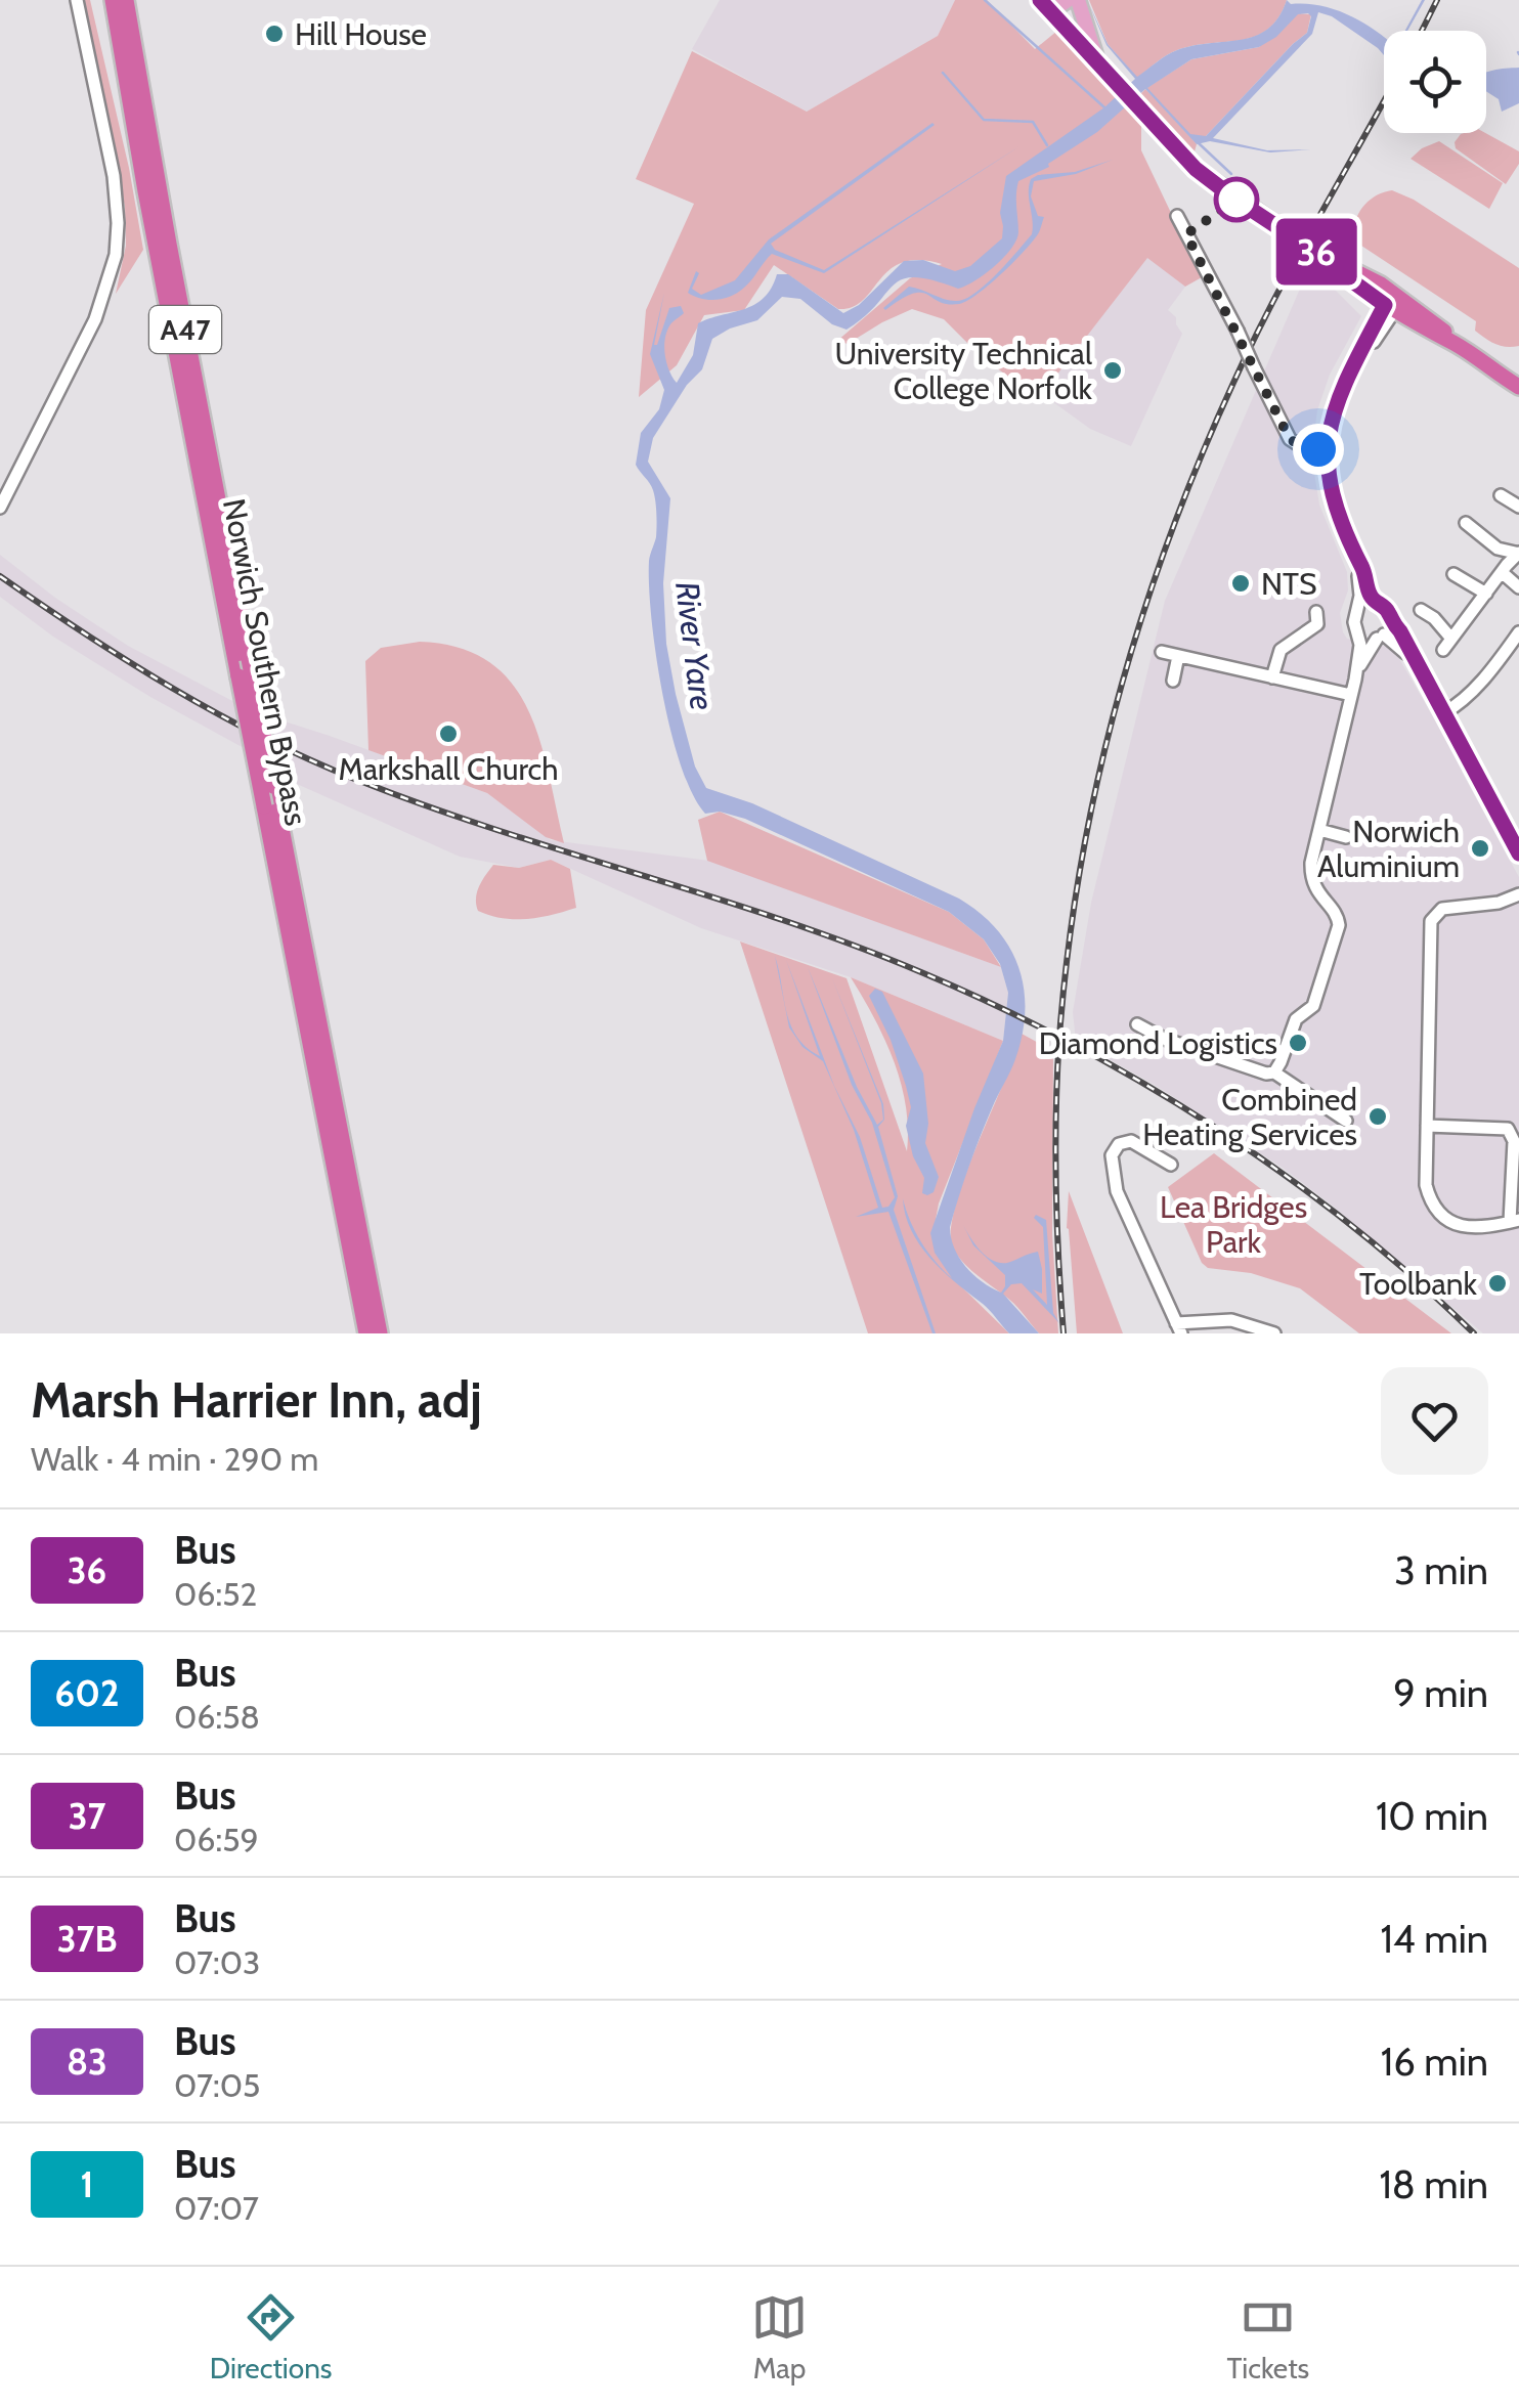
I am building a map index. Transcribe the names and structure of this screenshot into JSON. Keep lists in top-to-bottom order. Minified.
{"streets":{"highway":["A47","Norwich Southern Bypass"]},"crossings":[["A47","Norwich Southern Bypass"]],"water":["River Yare"],"parks":["Lea Bridges Park"],"places":["Hill House","University Technical College Norfolk","NTS","Markshall Church","Norwich Aluminium","Diamond Logistics","Combined Heating Services","Toolbank"],"lines":["bus line 36"],"page":{"on_map":"36","heading":["Marsh Harrier Inn, adj","Walk · 4 min · 290 m"],"list":[{"mark":"36","name":"Bus","note":"06:52","value":"3 min"},{"mark":"602","name":"Bus","note":"06:58","value":"9 min"},{"mark":"37","name":"Bus","note":"06:59","value":"10 min"},{"mark":"37B","name":"Bus","note":"07:03","value":"14 min"},{"mark":"83","name":"Bus","note":"07:05","value":"16 min"},{"mark":"1","name":"Bus","note":"07:07","value":"18 min"}],"tabs":["Directions","Map","Tickets"]}}
